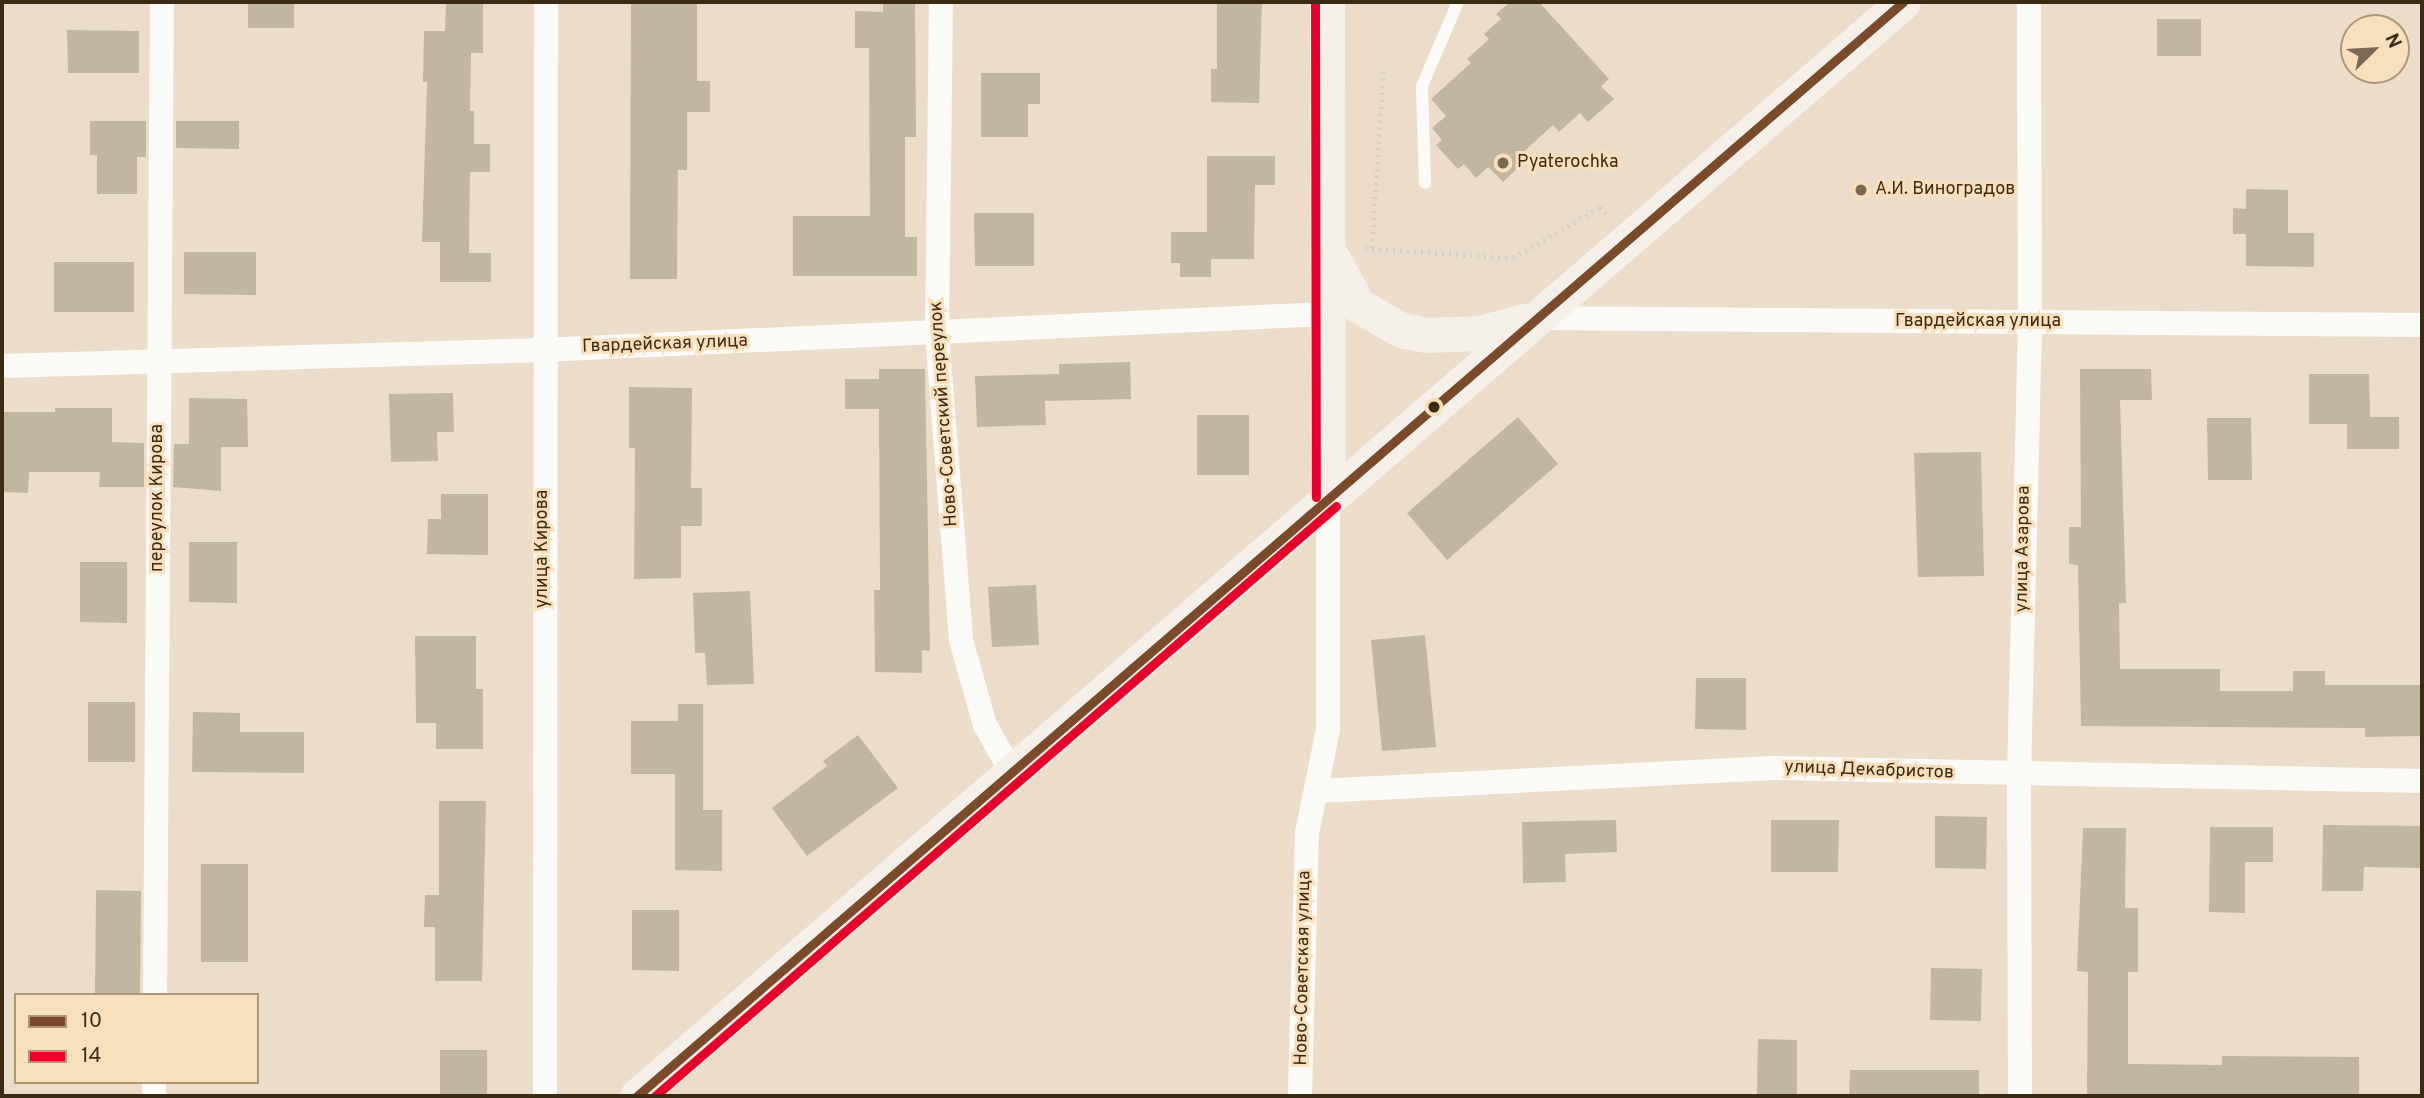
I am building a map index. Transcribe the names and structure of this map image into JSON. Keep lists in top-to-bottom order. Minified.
{"streets":{"main road":["Ново-Советская улица"],"street":["Гвардейская улица","Ново-Советский переулок","переулок Кирова","улица Кирова","улица Азарова","улица Декабристов"]},"crossings":[["Гвардейская улица","Ново-Советский переулок"],["Гвардейская улица","переулок Кирова"],["Гвардейская улица","улица Кирова"],["Гвардейская улица","улица Азарова"],["Гвардейская улица","Ново-Советская улица"],["улица Азарова","улица Декабристов"],["улица Декабристов","Ново-Советская улица"]],"places":["Pyaterochka","А.И. Виноградов"],"lines":["transit line 10","transit line 14"],"legend":["10","14"],"north":"top right"}
